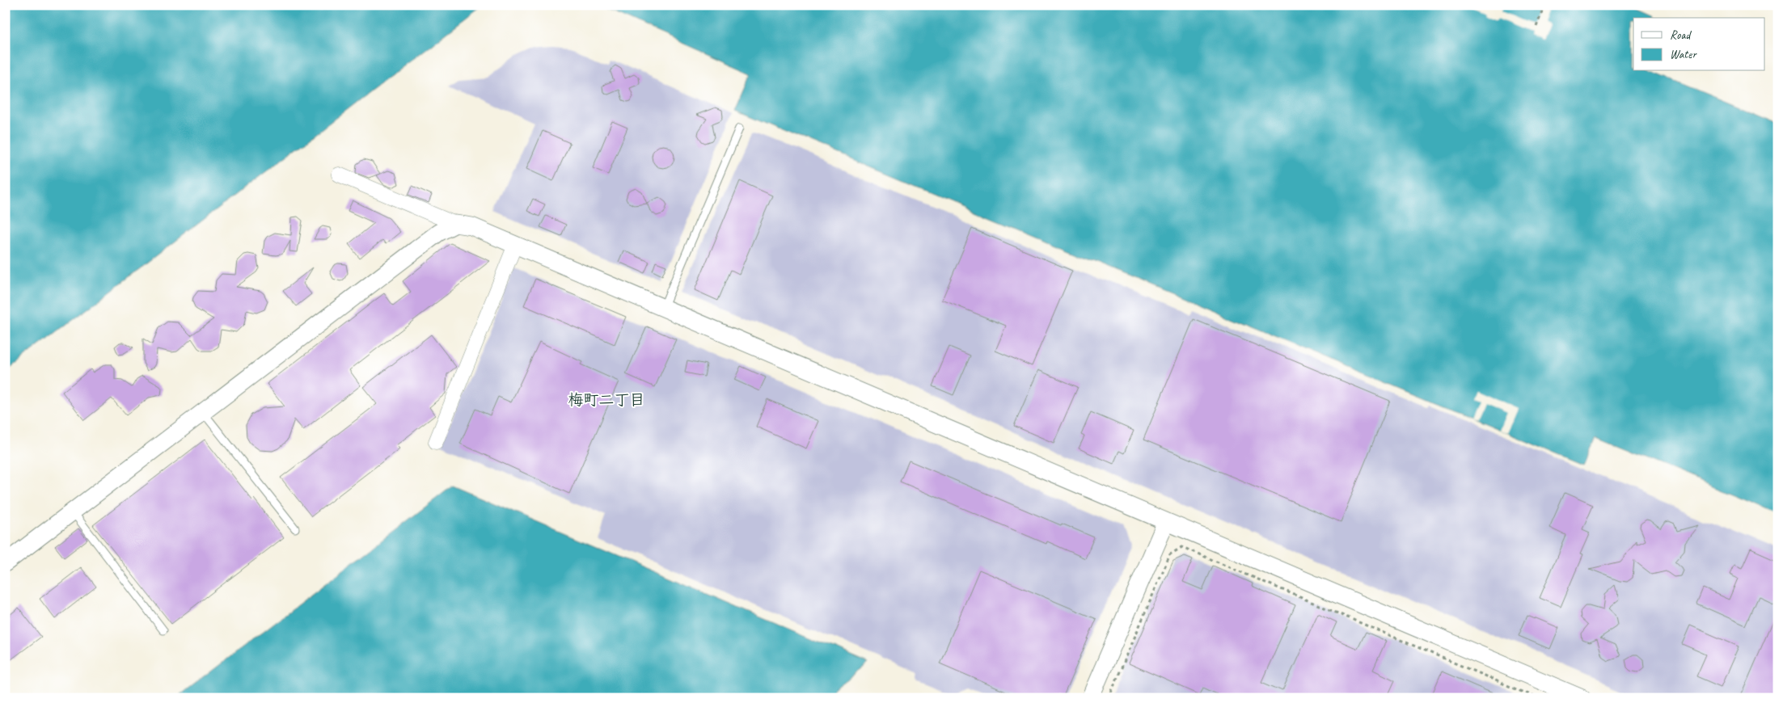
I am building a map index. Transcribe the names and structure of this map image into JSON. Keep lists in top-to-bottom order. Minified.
{"districts":["梅町二丁目"],"legend":["Road","Water"]}
